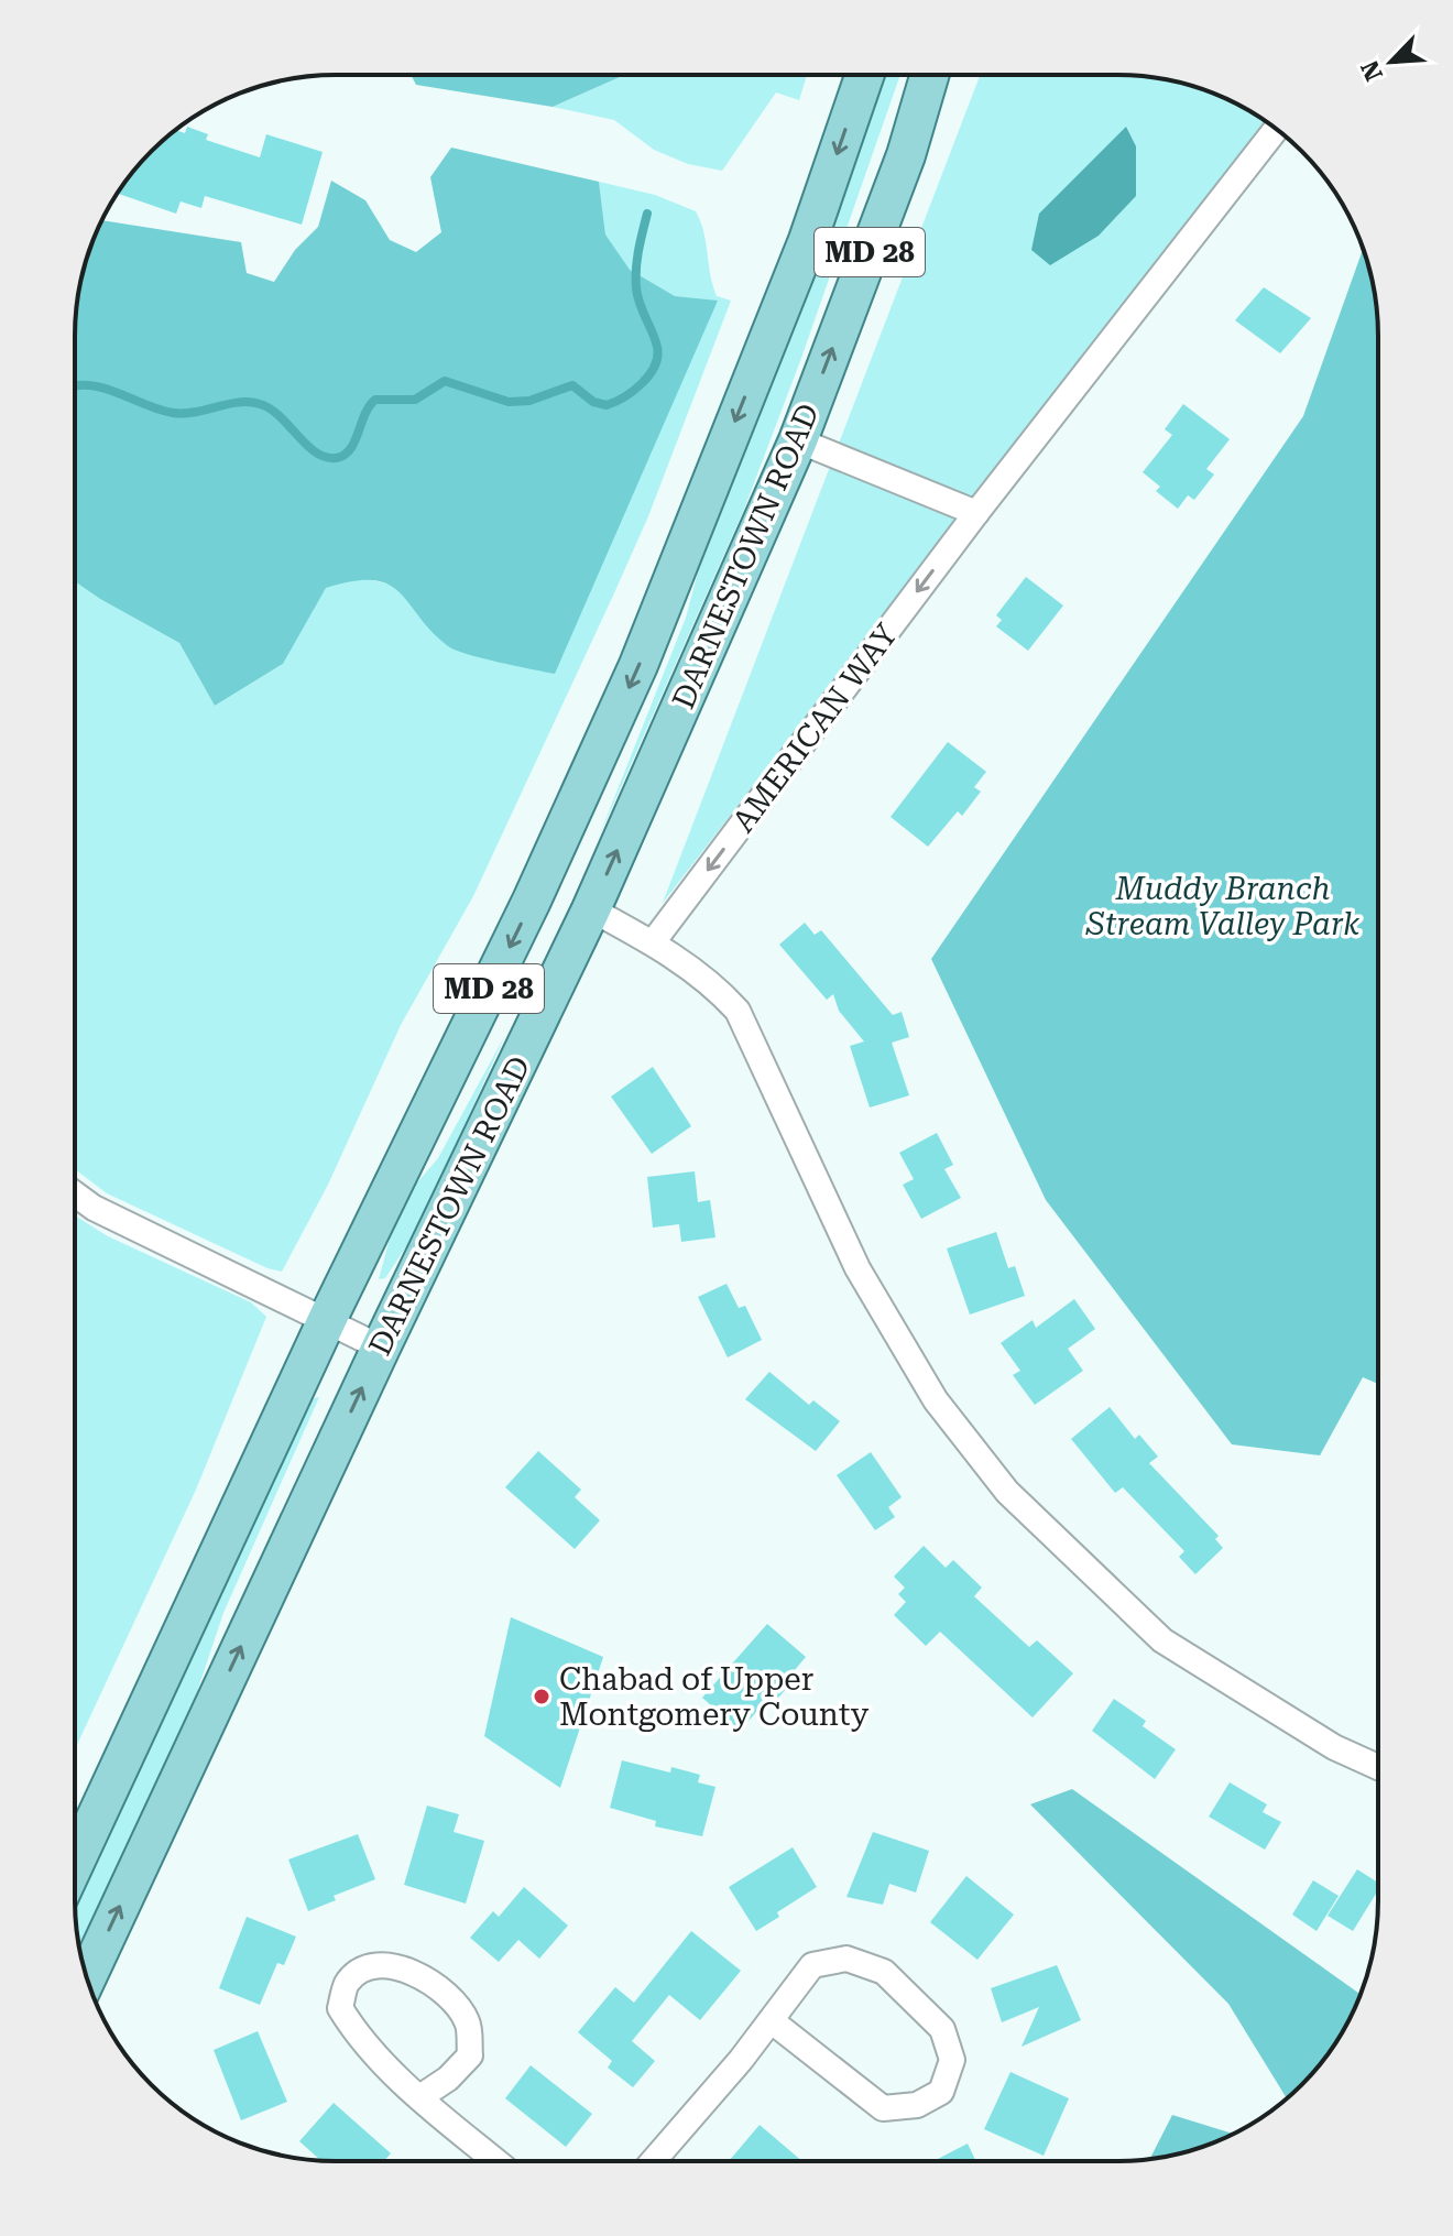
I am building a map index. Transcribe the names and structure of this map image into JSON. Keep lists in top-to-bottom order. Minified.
{"streets":{"main road":["MD 28","DARNESTOWN ROAD"],"street":["AMERICAN WAY"]},"one_way":["AMERICAN WAY"],"parks":["Muddy Branch Stream Valley Park"],"places":["Chabad of Upper Montgomery County"],"north":"bottom left"}
